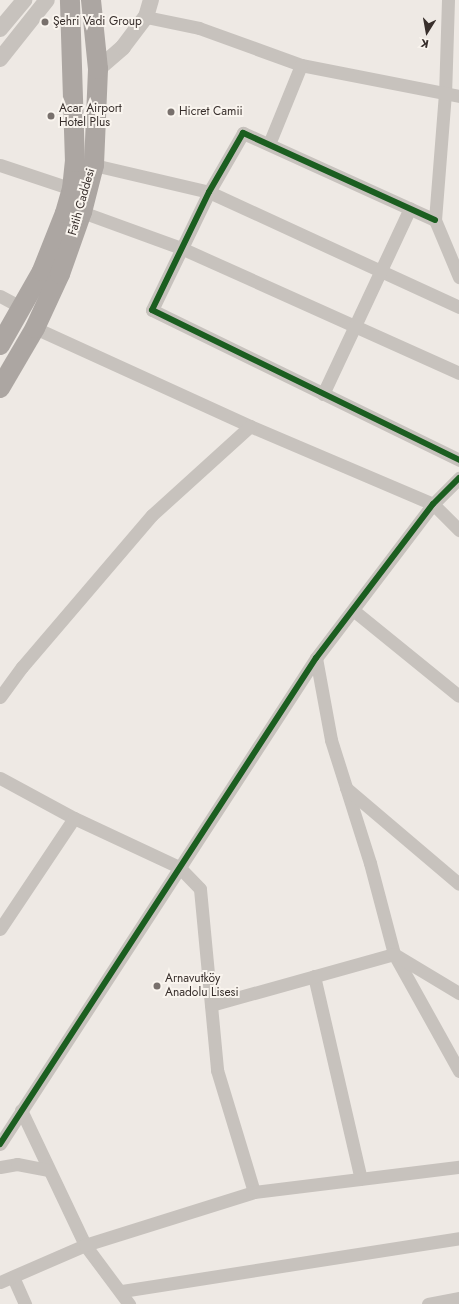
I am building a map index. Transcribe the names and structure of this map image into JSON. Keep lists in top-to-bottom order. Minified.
{"streets":{"main road":["Fatih Caddesi"]},"places":["Şehri Vadi Group","Hicret Camii","Acar Airport Hotel Plus","Arnavutköy Anadolu Lisesi"],"north":"bottom"}
